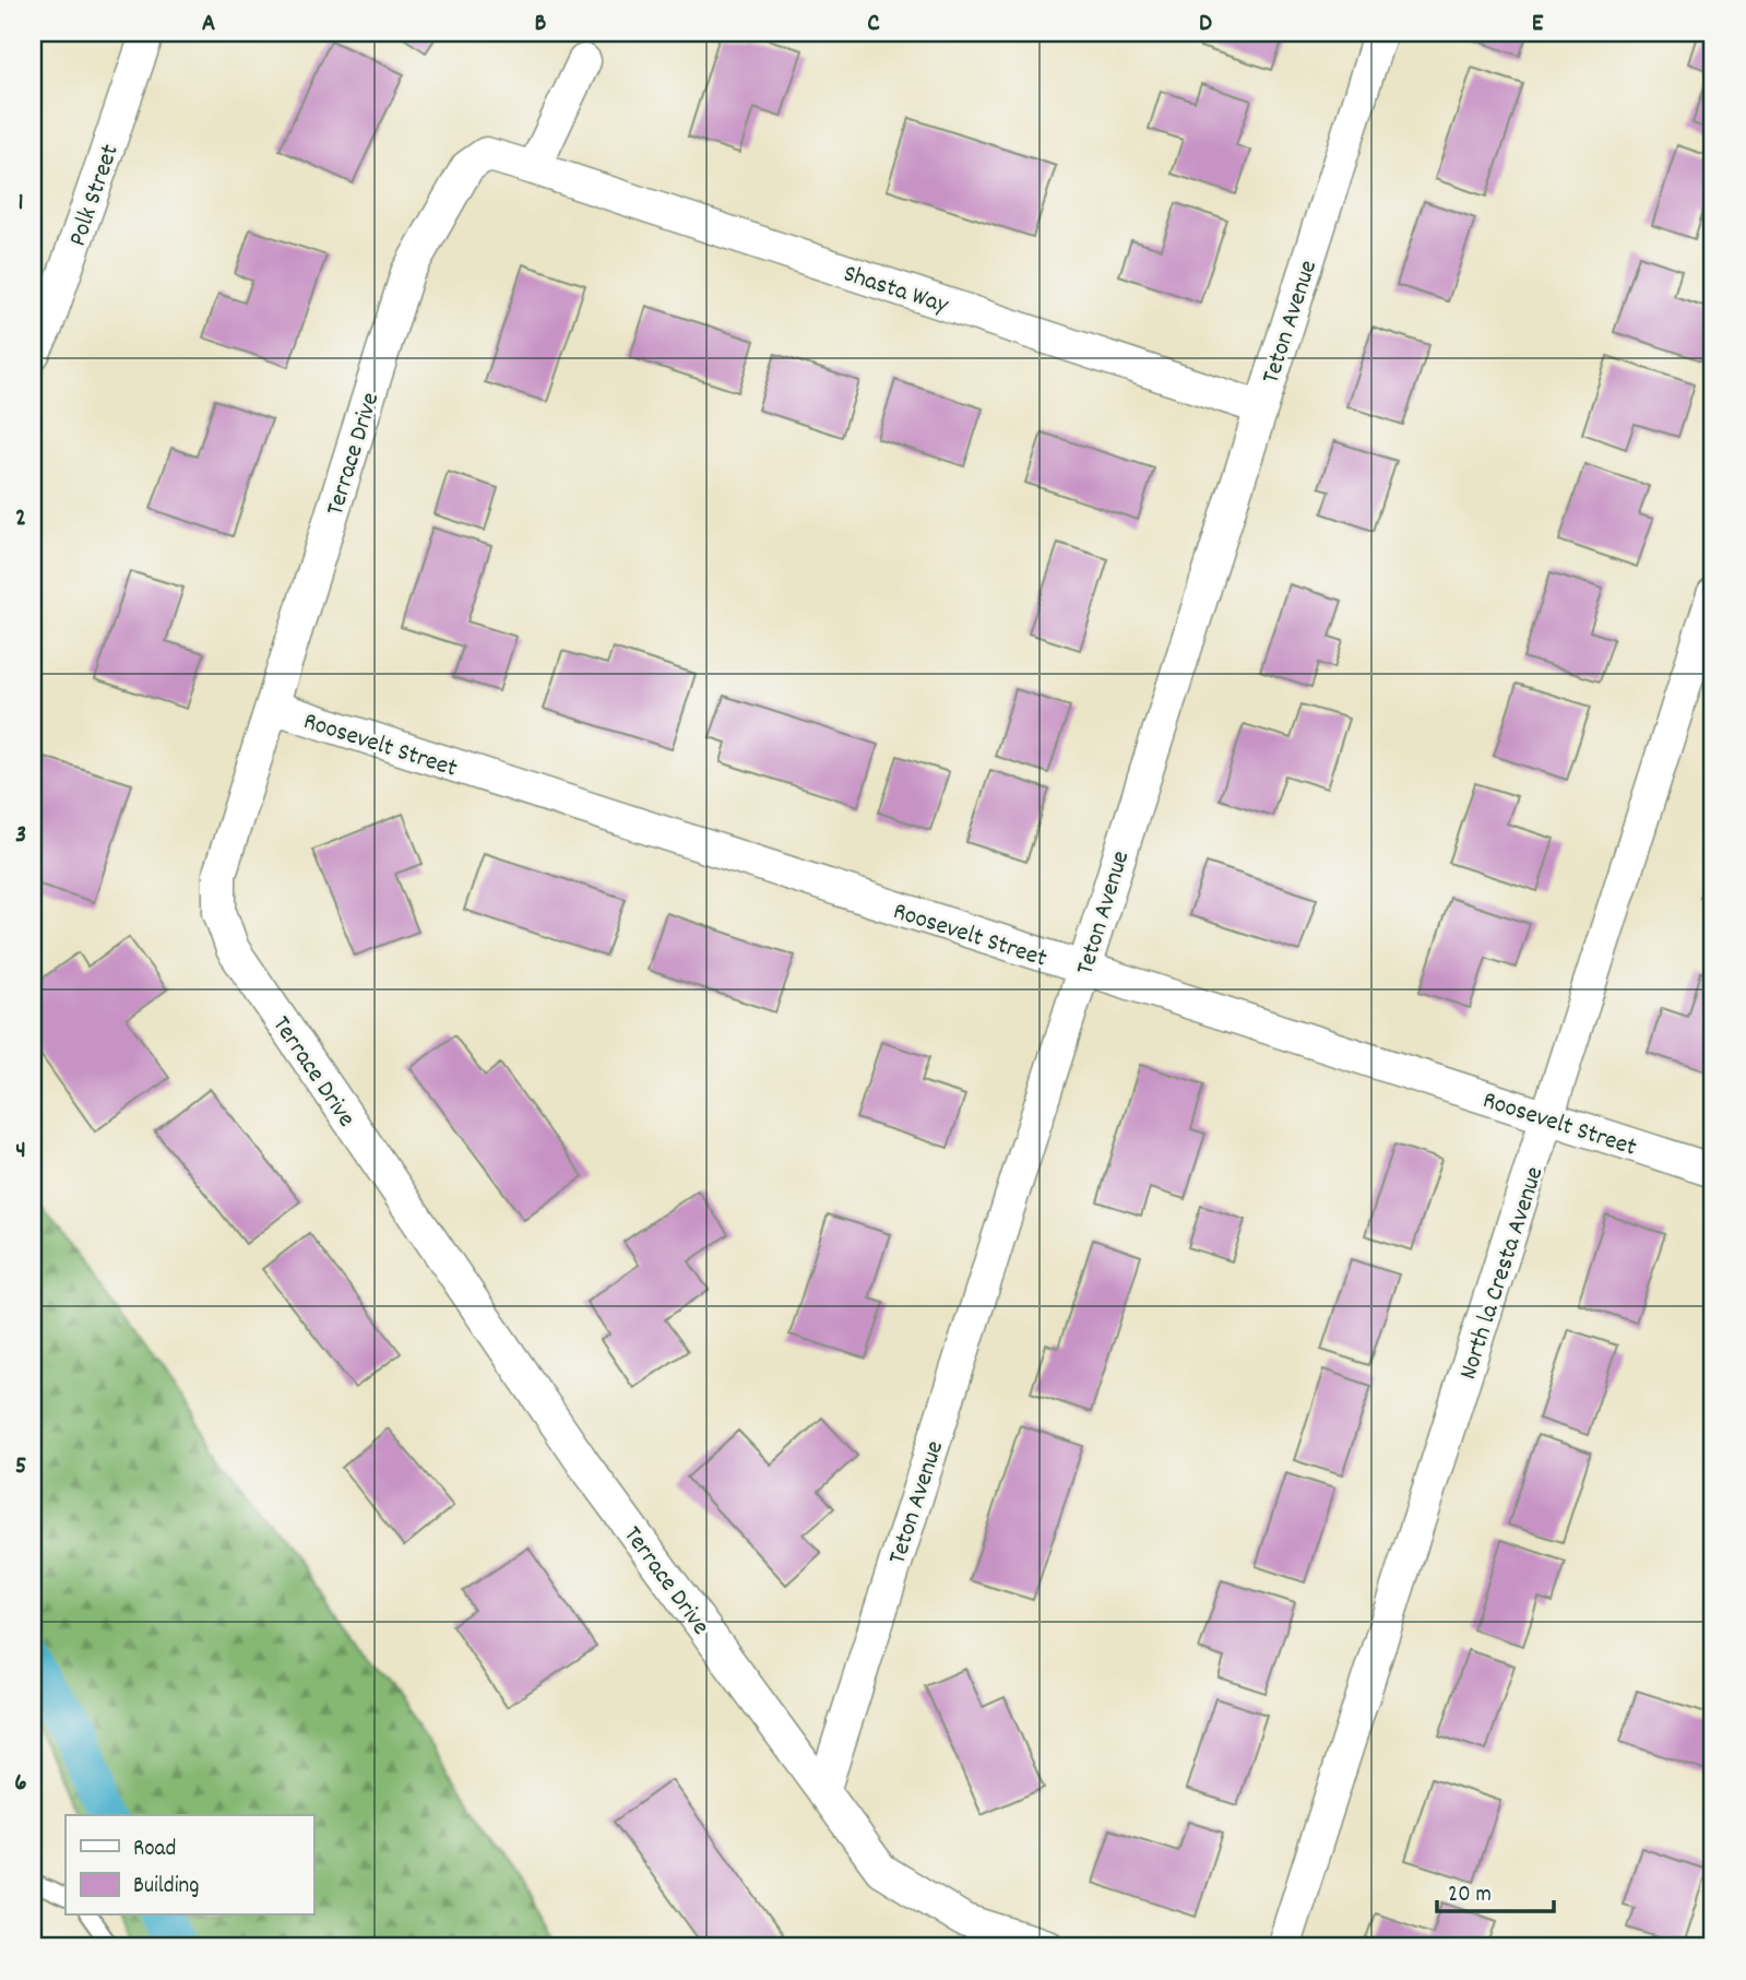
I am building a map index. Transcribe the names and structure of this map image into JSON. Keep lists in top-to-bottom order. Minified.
{"streets":{"street":["Polk Street","Shasta Way","Teton Avenue","Terrace Drive","Roosevelt Street","North la Cresta Avenue"]},"crossings":[["Shasta Way","Teton Avenue"],["Shasta Way","Terrace Drive"],["Teton Avenue","Terrace Drive"],["Teton Avenue","Roosevelt Street"],["Terrace Drive","Roosevelt Street"],["Roosevelt Street","North la Cresta Avenue"]],"legend":["Road","Building"],"scale_bar":"20 m","grid":{"columns":["A","B","C","D","E"],"rows":["1","2","3","4","5","6"]}}
